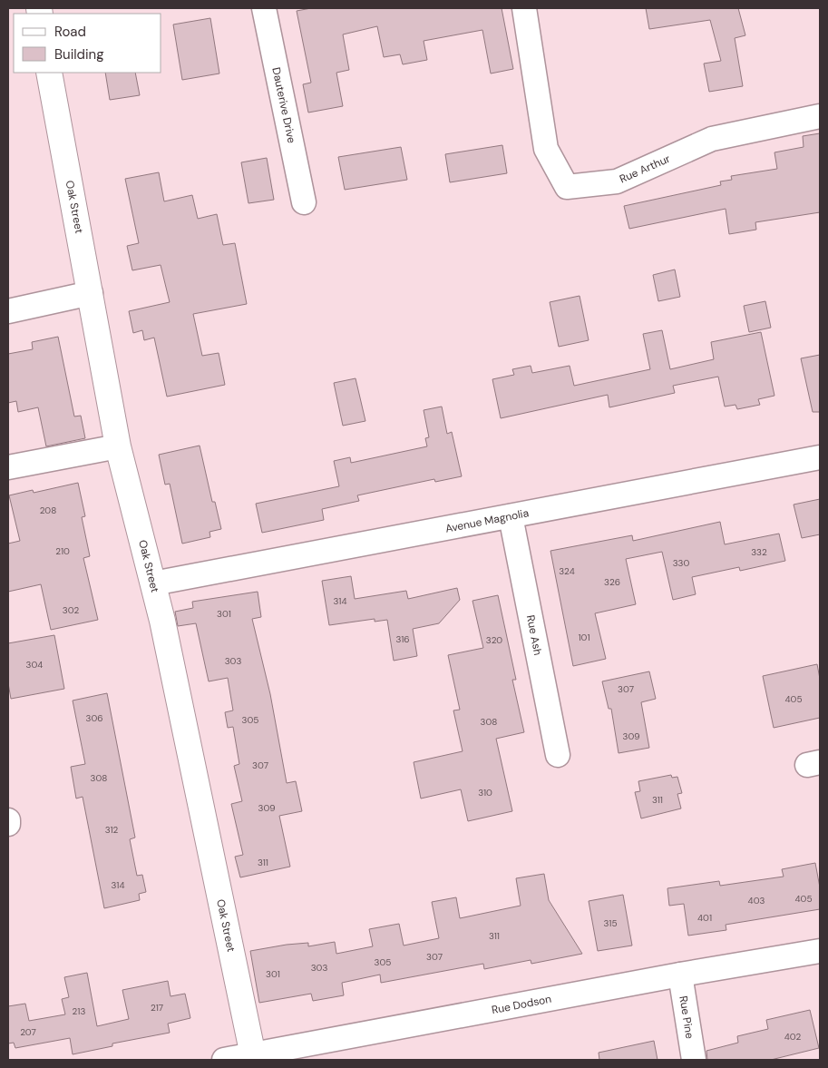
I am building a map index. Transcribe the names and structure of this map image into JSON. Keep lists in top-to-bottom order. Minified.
{"streets":{"main road":["Oak Street"],"street":["Dauterive Drive","Rue Arthur","Avenue Magnolia","Rue Ash","Rue Dodson","Rue Pine"]},"crossings":[["Oak Street","Avenue Magnolia"],["Oak Street","Rue Dodson"],["Avenue Magnolia","Rue Ash"],["Rue Dodson","Rue Pine"]],"house_numbers":["208","210","332","330","324","326","314","302","301","101","316","320","303","304","307","405","306","305","308","309","307","308","310","311","309","312","311","314","405","403","401","315","311","307","305","303","301","217","213","207","402"],"legend":["Road","Building"]}
